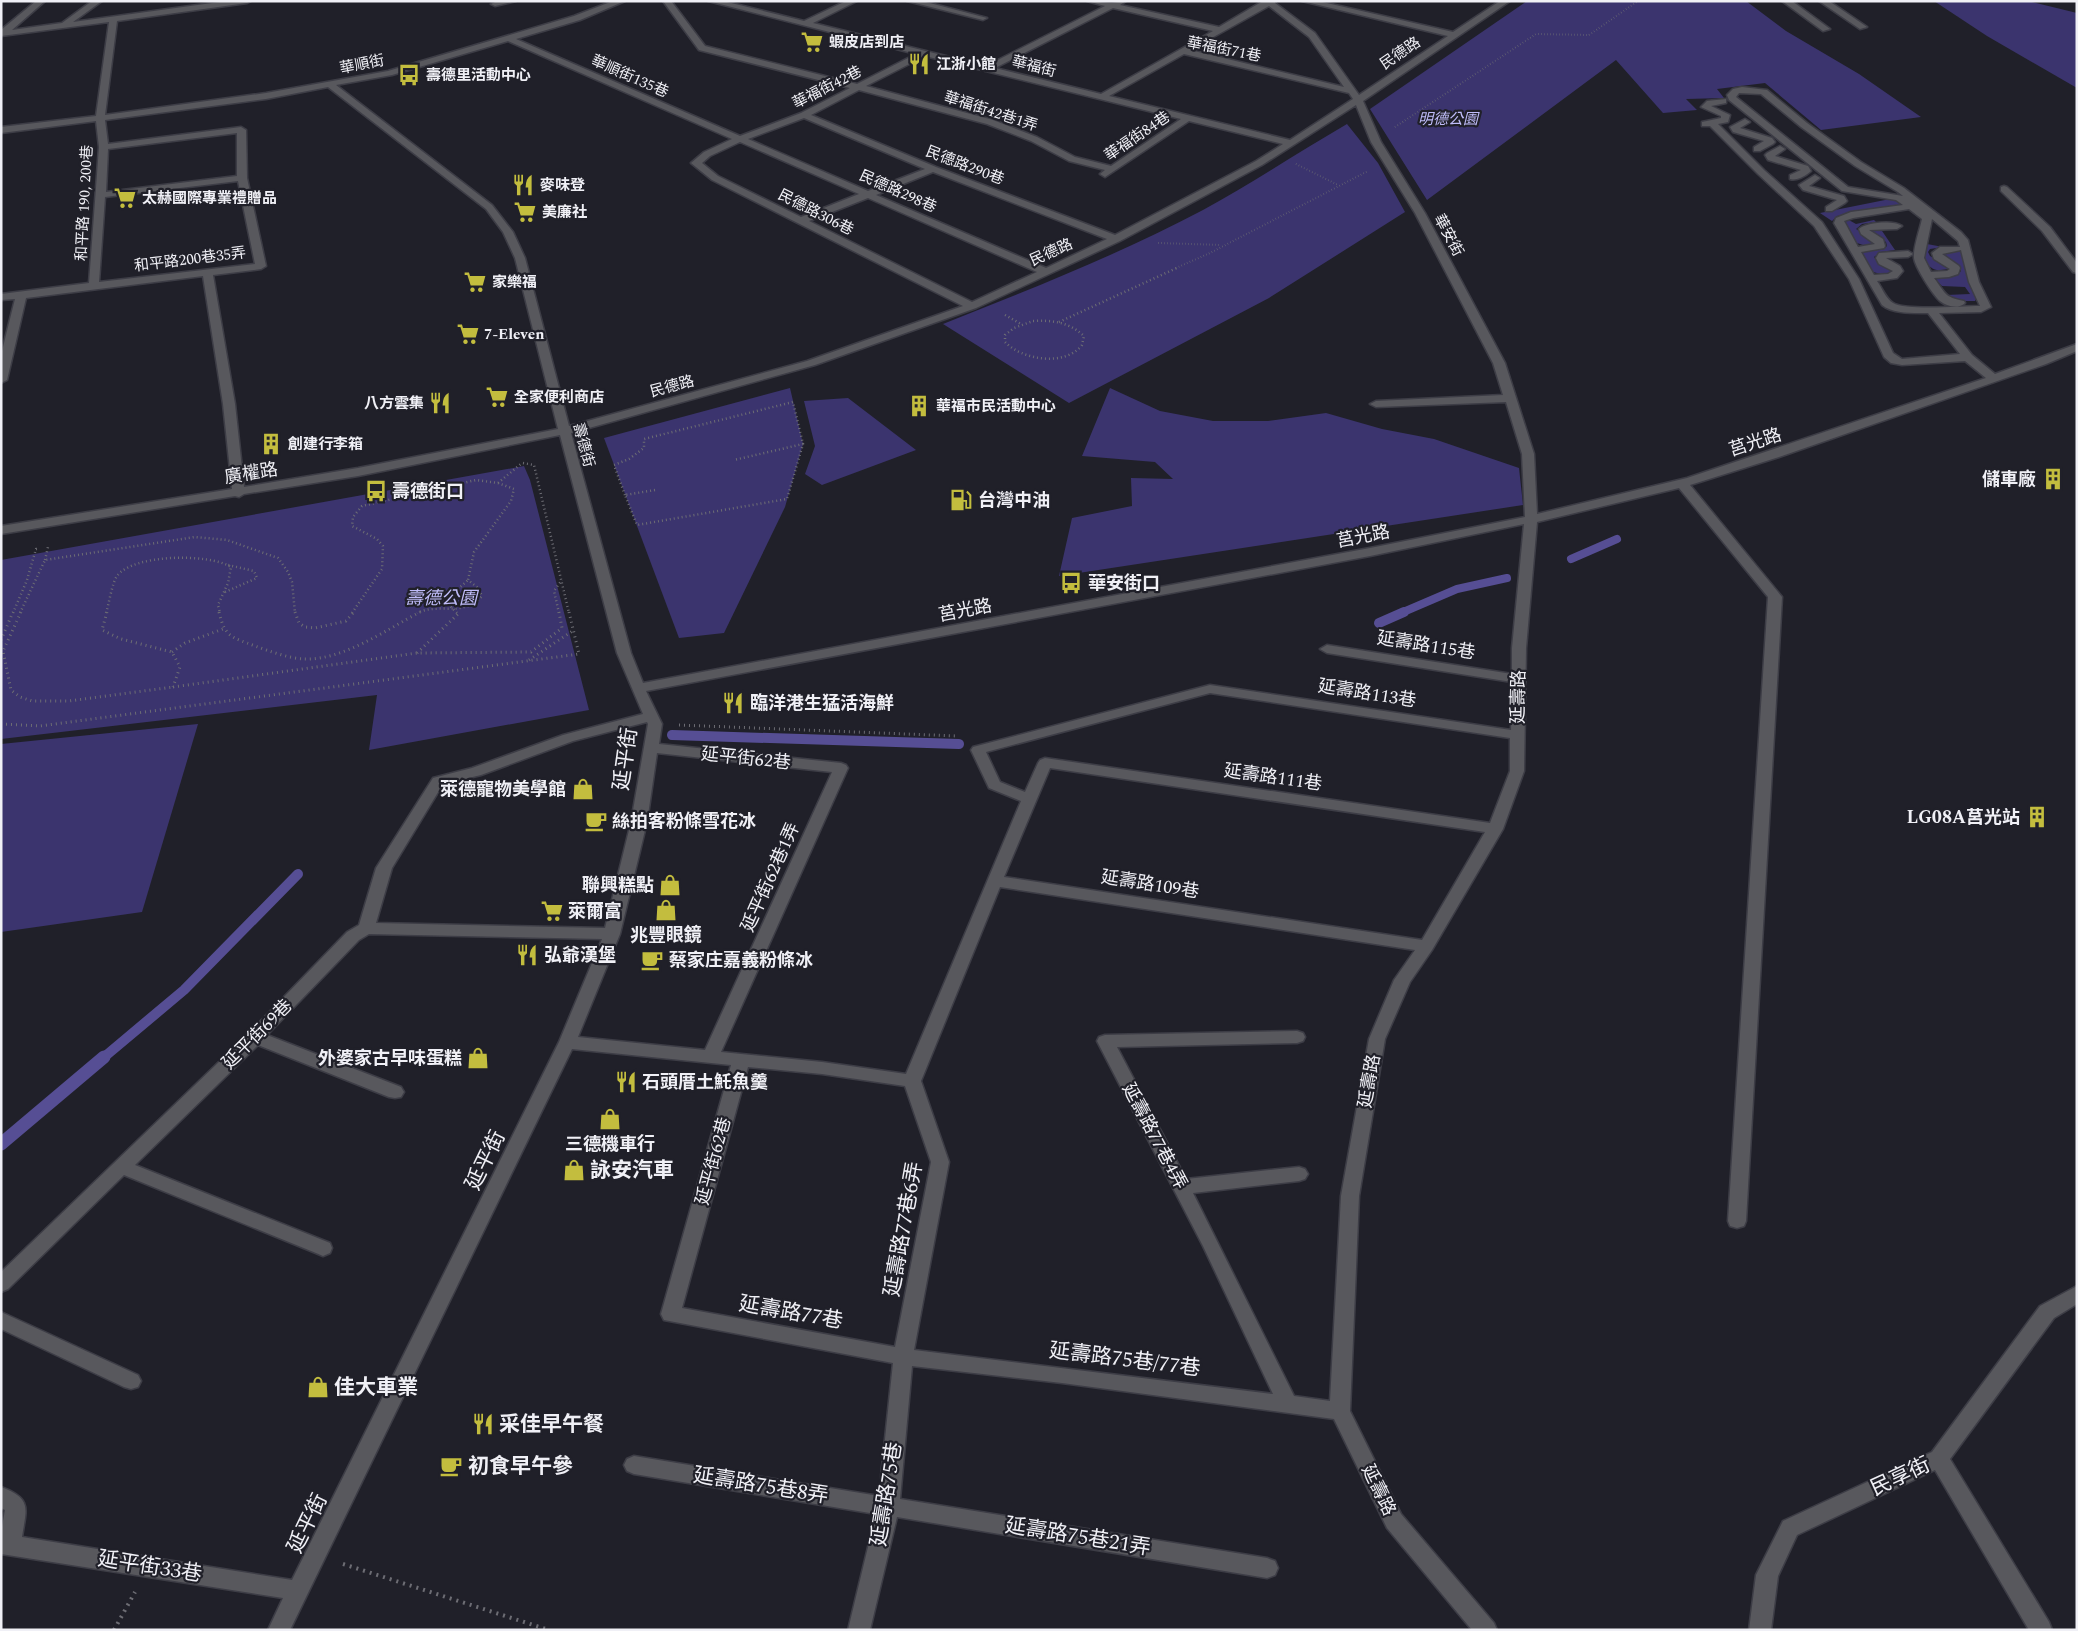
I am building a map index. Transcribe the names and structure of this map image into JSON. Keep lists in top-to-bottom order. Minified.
{"streets":{"street":["華福街71巷","民德路","華順街","華福街","華順街135巷","華福街42巷","華福街42巷1弄","華福街84巷","民德路290巷","民德路298巷","和平路 190, 200巷","民德路306巷","華安街","和平路200巷35弄","莒光路","壽德街","廣權路","延壽路115巷","延壽路113巷","延壽路","延平街62巷","延平街","延壽路111巷","延平街62巷1弄","延壽路109巷","延平街69巷","延壽路77巷4弄","延壽路77巷6弄","延壽路77巷","延壽路75巷/77巷","民享街","延壽路75巷8弄","延壽路75巷","延壽路75巷21弄","延平街33巷"]},"crossings":[["華福街71巷","民德路"],["華福街71巷","華福街"],["華福街71巷","華安街"],["民德路","華福街"],["民德路","民德路290巷"],["民德路","民德路298巷"],["民德路","民德路306巷"],["民德路","華安街"],["民德路","壽德街"],["民德路","廣權路"],["華順街","華順街135巷"],["華順街","和平路 190, 200巷"],["華順街","壽德街"],["華福街","華福街42巷"],["華福街","華福街84巷"],["華順街135巷","華福街42巷"],["華順街135巷","民德路298巷"],["華順街135巷","民德路306巷"],["華福街42巷","華福街42巷1弄"],["華福街42巷","民德路290巷"],["華福街42巷","民德路298巷"],["華福街42巷","民德路306巷"],["華福街42巷1弄","華福街84巷"],["民德路298巷","民德路306巷"],["和平路 190, 200巷","和平路200巷35弄"],["華安街","莒光路"],["華安街","延壽路"],["莒光路","壽德街"],["莒光路","延壽路"],["莒光路","延平街"],["壽德街","廣權路"],["壽德街","延平街"],["延壽路115巷","延壽路"],["延壽路113巷","延壽路"],["延壽路","延壽路111巷"],["延壽路","延壽路109巷"],["延壽路","延壽路75巷/77巷"],["延平街62巷","延平街"],["延平街62巷","延平街62巷1弄"],["延平街62巷","延壽路77巷"],["延平街","延平街33巷"],["延壽路77巷4弄","延壽路75巷/77巷"],["延壽路77巷6弄","延壽路77巷"],["延壽路77巷6弄","延壽路75巷/77巷"],["延壽路77巷6弄","延壽路75巷"],["延壽路77巷","延壽路75巷/77巷"],["延壽路77巷","延壽路75巷"],["延壽路75巷/77巷","延壽路75巷"],["延壽路75巷8弄","延壽路75巷"],["延壽路75巷8弄","延壽路75巷21弄"],["延壽路75巷","延壽路75巷21弄"]],"parks":["明德公園","壽德公園"],"places":{"supermarket":["蝦皮店到店","太赫國際專業禮贈品","美廉社","家樂福","7-Eleven","全家便利商店","萊爾富"],"restaurant":["江浙小館","麥味登","八方雲集","臨洋港生猛活海鮮","弘爺漢堡","石頭厝土魠魚羹","采佳早午餐"],"bus stop":["壽德里活動中心","壽德街口","華安街口"],"building":["華福市民活動中心","創建行李箱","儲車廠","LG08A莒光站"],"fuel station":["台灣中油"],"shop":["萊德寵物美學館","聯興糕點","兆豐眼鏡","外婆家古早味蛋糕","三德機車行","詠安汽車","佳大車業"],"cafe":["絲拍客粉條雪花冰","蔡家庄嘉義粉條冰","初食早午參"]}}
